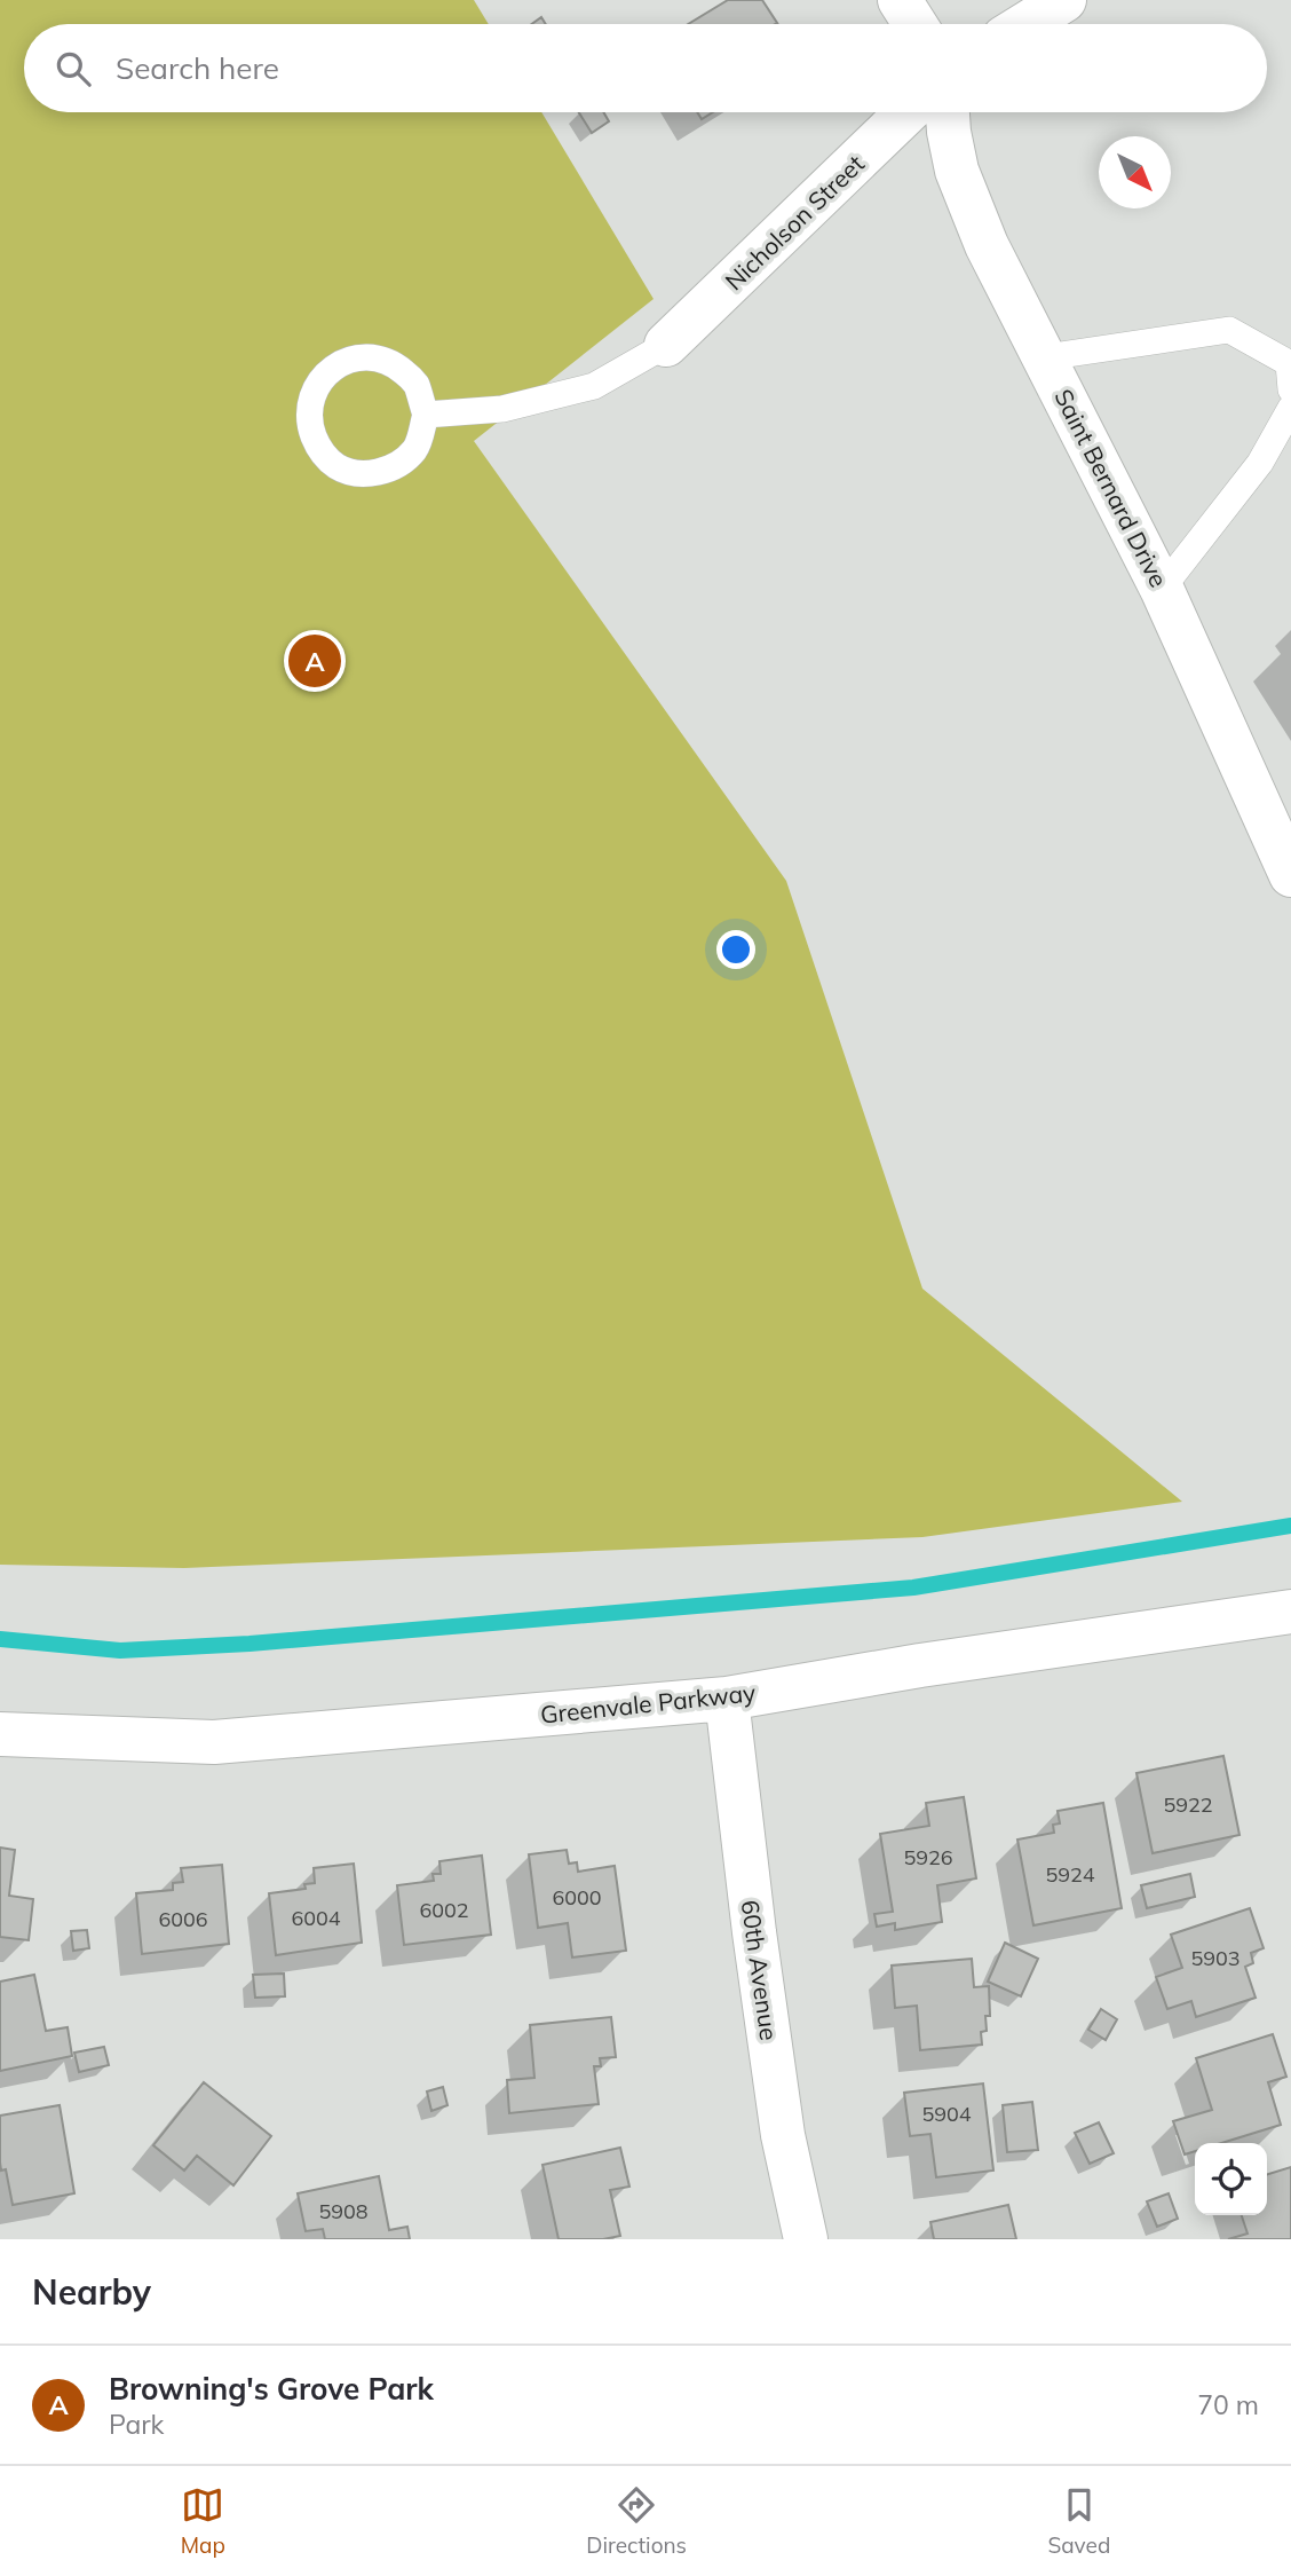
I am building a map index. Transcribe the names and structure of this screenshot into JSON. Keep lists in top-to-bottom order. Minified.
{"streets":{"street":["Nicholson Street","Saint Bernard Drive","Greenvale Parkway","60th Avenue"]},"crossings":[["Greenvale Parkway","60th Avenue"]],"house_numbers":["5922","5926","5924","6000","6002","6004","6006","5903","5904","5908"],"north":"bottom right","page":{"search":"Search here","pins":"A","heading":"Nearby","list":[{"mark":"A","name":"Browning's Grove Park","note":"Park","value":"70 m"}],"nav":["Map","Directions","Saved"]}}
